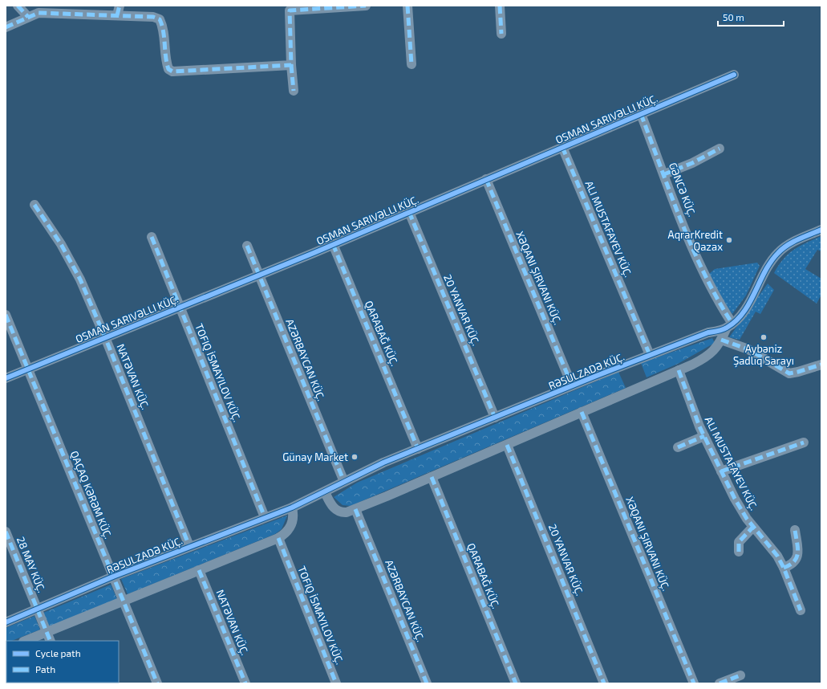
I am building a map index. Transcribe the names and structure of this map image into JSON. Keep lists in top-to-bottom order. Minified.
{"streets":{"street":["GƏNCƏ KÜÇ.","XƏQANI ŞIRVANI KÜÇ.","20 YANVAR KÜÇ.","QARABAĞ KÜÇ.","AZƏRBAYCAN KÜÇ.","RƏSULZADƏ KÜÇ.","NATƏVAN KÜÇ.","QAÇAQ KƏRƏM KÜÇ.","28 MAY KÜÇ."],"cycle path":["OSMAN SARIVƏLLI KÜÇ."]},"crossings":[["GƏNCƏ KÜÇ.","RƏSULZADƏ KÜÇ."],["XƏQANI ŞIRVANI KÜÇ.","RƏSULZADƏ KÜÇ."],["20 YANVAR KÜÇ.","RƏSULZADƏ KÜÇ."],["QARABAĞ KÜÇ.","RƏSULZADƏ KÜÇ."],["AZƏRBAYCAN KÜÇ.","RƏSULZADƏ KÜÇ."],["RƏSULZADƏ KÜÇ.","NATƏVAN KÜÇ."],["RƏSULZADƏ KÜÇ.","QAÇAQ KƏRƏM KÜÇ."],["RƏSULZADƏ KÜÇ.","28 MAY KÜÇ."]],"places":["AqrarKredit Qazax","Aybəniz Şadlıq Sarayı","Günay Market"],"legend":["Cycle path","Path"],"scale_bar":"50 m"}
